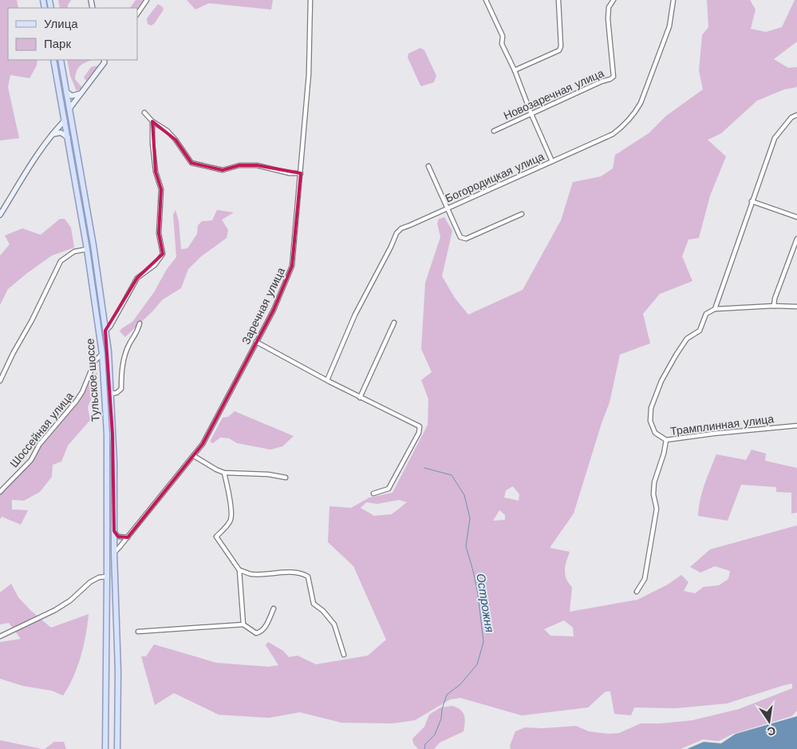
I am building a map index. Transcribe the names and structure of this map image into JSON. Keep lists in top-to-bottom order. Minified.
{"streets":{"main road":["Тульское шоссе"],"street":["Новозаречная улица","Богородицкая улица","Заречная улица","Трамплинная улица","Шоссейная улица"]},"crossings":[["Заречная улица","Тульское шоссе"],["Тульское шоссе","Шоссейная улица"]],"water":["Острожня"],"legend":["Улица","Парк"],"north":"bottom"}
